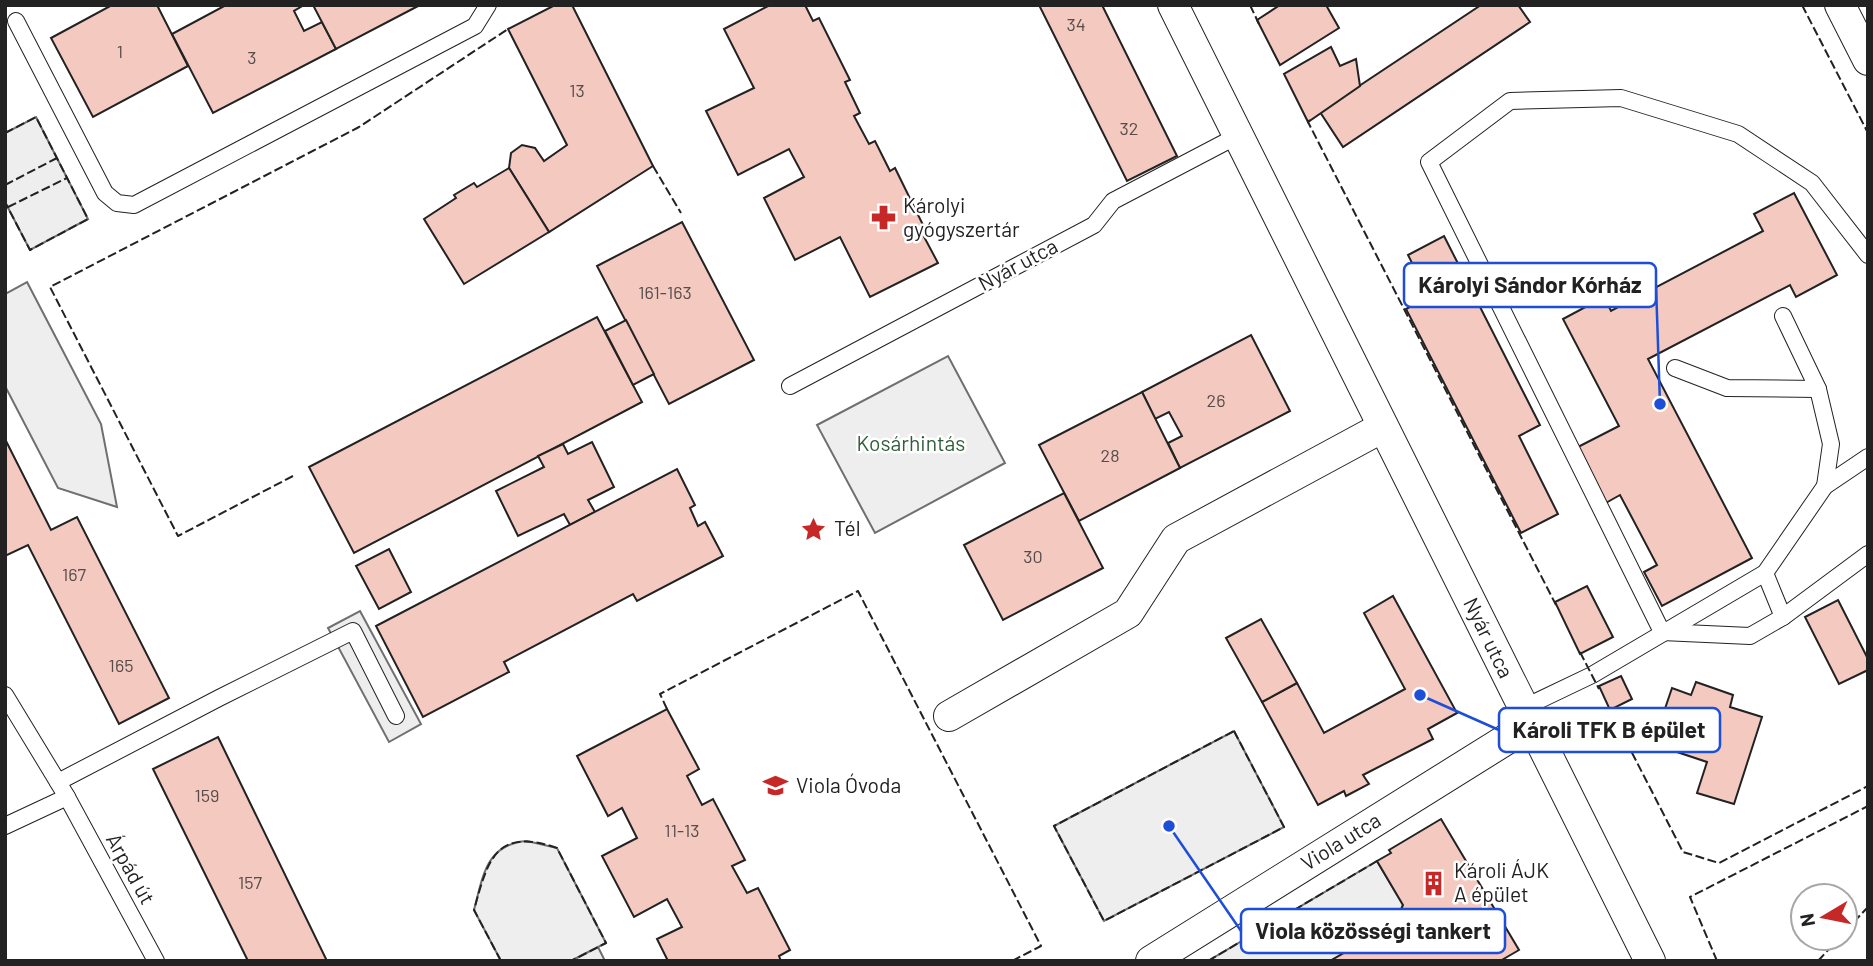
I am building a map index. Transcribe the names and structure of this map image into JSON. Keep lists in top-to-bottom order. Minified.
{"streets":{"street":["Nyár utca","Viola utca"],"lane":["Árpád út"]},"crossings":[["Nyár utca","Viola utca"]],"parks":["Kosárhintás"],"places":{"pharmacy":["Károlyi gyógyszertár"],"other":["Károlyi Sándor Kórház","Károli TFK B épület","Viola közösségi tankert"],"place":["Tél"],"school or university":["Viola Óvoda"],"building":["Károli ÁJK A épület"]},"house_numbers":["34","1","3","13","32","161-163","26","28","30","167","165","159","11-13","157"],"north":"left"}
